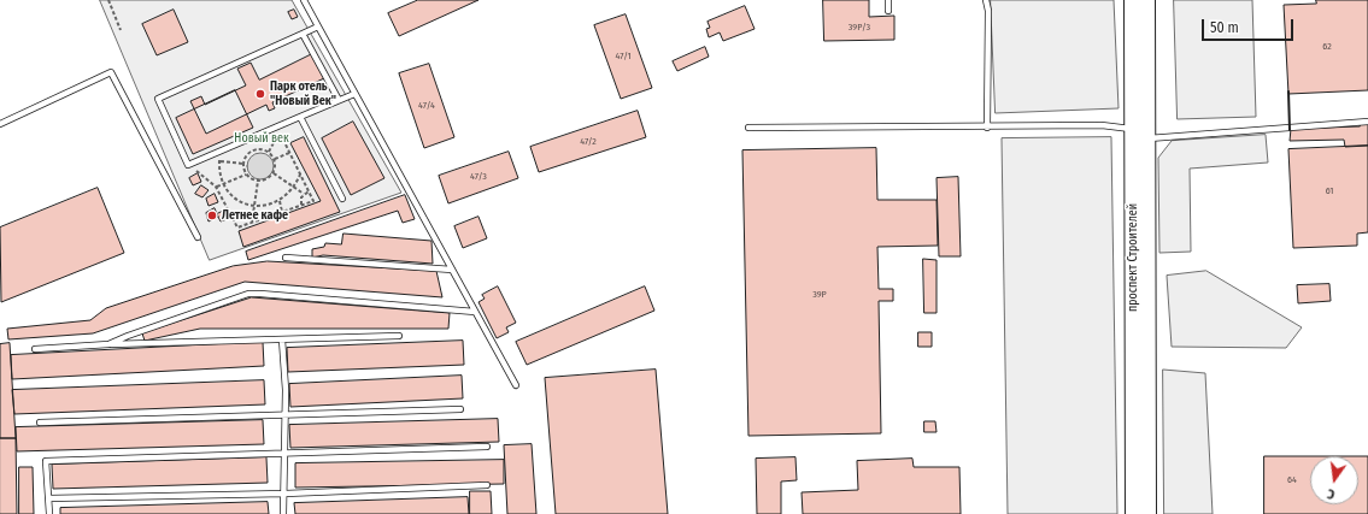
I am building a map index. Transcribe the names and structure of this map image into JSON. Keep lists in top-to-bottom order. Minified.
{"streets":{"main road":["проспект Строителей"]},"parks":["Новый век"],"places":["Парк отель \"Новый Век\"","Летнее кафе"],"house_numbers":["39Р/3","62","47/1","47/4","47/2","47/3","61","39Р","64"],"scale_bar":"50 m","north":"bottom"}
